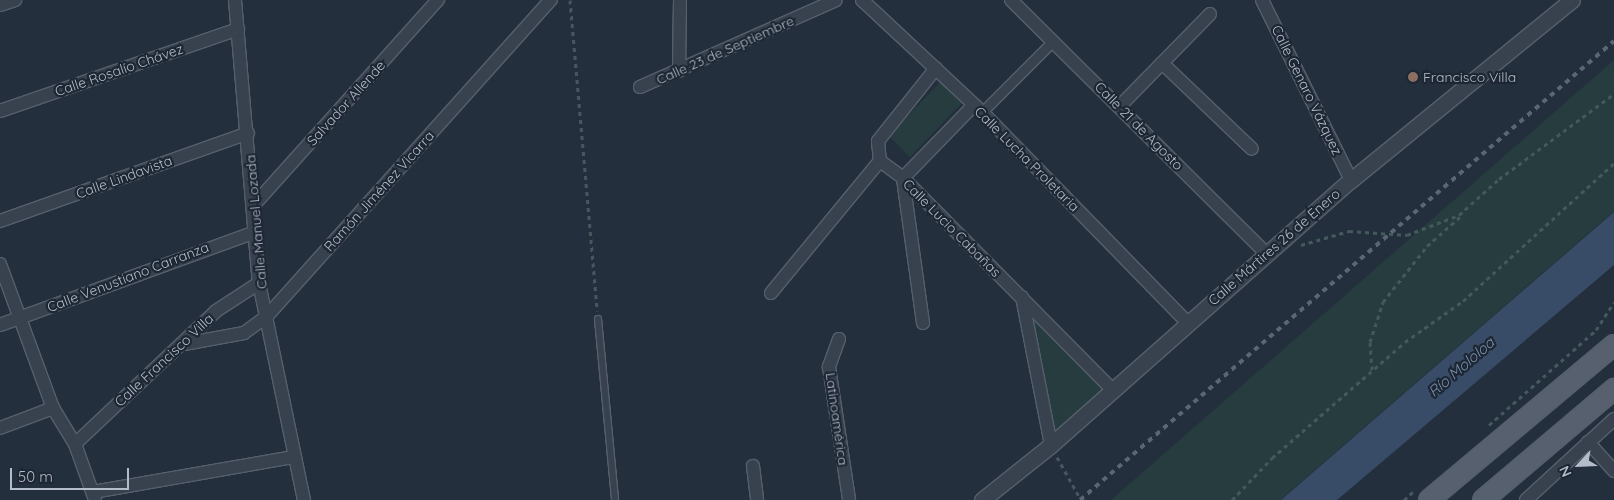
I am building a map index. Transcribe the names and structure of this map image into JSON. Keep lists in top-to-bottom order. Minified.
{"streets":{"street":["Calle 23 de Septiembre","Calle Rosalío Chávez","Calle Genaro Vázquez","Salvador Allende","Calle 21 de Agosto","Calle Lucha Proletaria","Calle Lindavista","Ramón Jiménez Vicarra","Calle Manuel Lozada","Calle Lucio Cabañas","Calle Mártires 26 de Enero","Calle Venustiano Carranza","Calle Francisco Villa","Latinoamérica"]},"crossings":[["Calle Rosalío Chávez","Calle Manuel Lozada"],["Calle Genaro Vázquez","Calle Mártires 26 de Enero"],["Salvador Allende","Calle Manuel Lozada"],["Calle 21 de Agosto","Calle Mártires 26 de Enero"],["Calle Lucha Proletaria","Calle Mártires 26 de Enero"],["Calle Lindavista","Calle Manuel Lozada"],["Ramón Jiménez Vicarra","Calle Manuel Lozada"],["Ramón Jiménez Vicarra","Calle Francisco Villa"],["Calle Manuel Lozada","Calle Venustiano Carranza"],["Calle Manuel Lozada","Calle Francisco Villa"],["Calle Lucio Cabañas","Calle Mártires 26 de Enero"]],"water":["Río Mololoa"],"places":["Francisco Villa"],"scale_bar":"50 m","north":"bottom left"}
